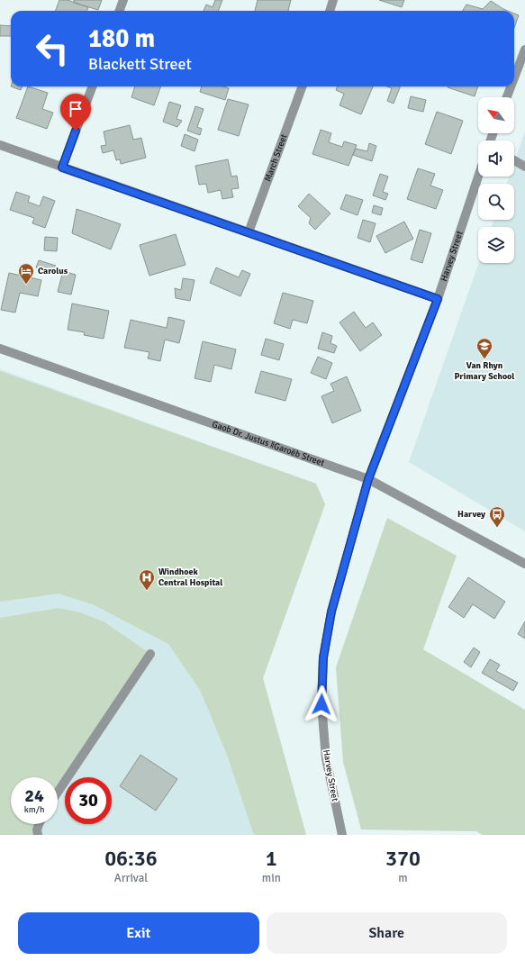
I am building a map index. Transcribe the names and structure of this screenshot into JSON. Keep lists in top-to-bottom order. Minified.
{"streets":{"street":["March Street","Harvey Street","Gaob Dr. Justus ǁGaroëb Street"]},"crossings":[["Harvey Street","Gaob Dr. Justus ǁGaroëb Street"]],"places":{"hotel":["Carolus"],"school or university":["Van Rhyn Primary School"],"bus stop":["Harvey"],"hospital":["Windhoek Central Hospital"]},"north":"top left","page":{"turn":["180 m","Blackett Street"],"speed":"24 km/h","limit":"30","eta":["06:36","Arrival","1","min","370","m"],"buttons":["Exit","Share"]}}
